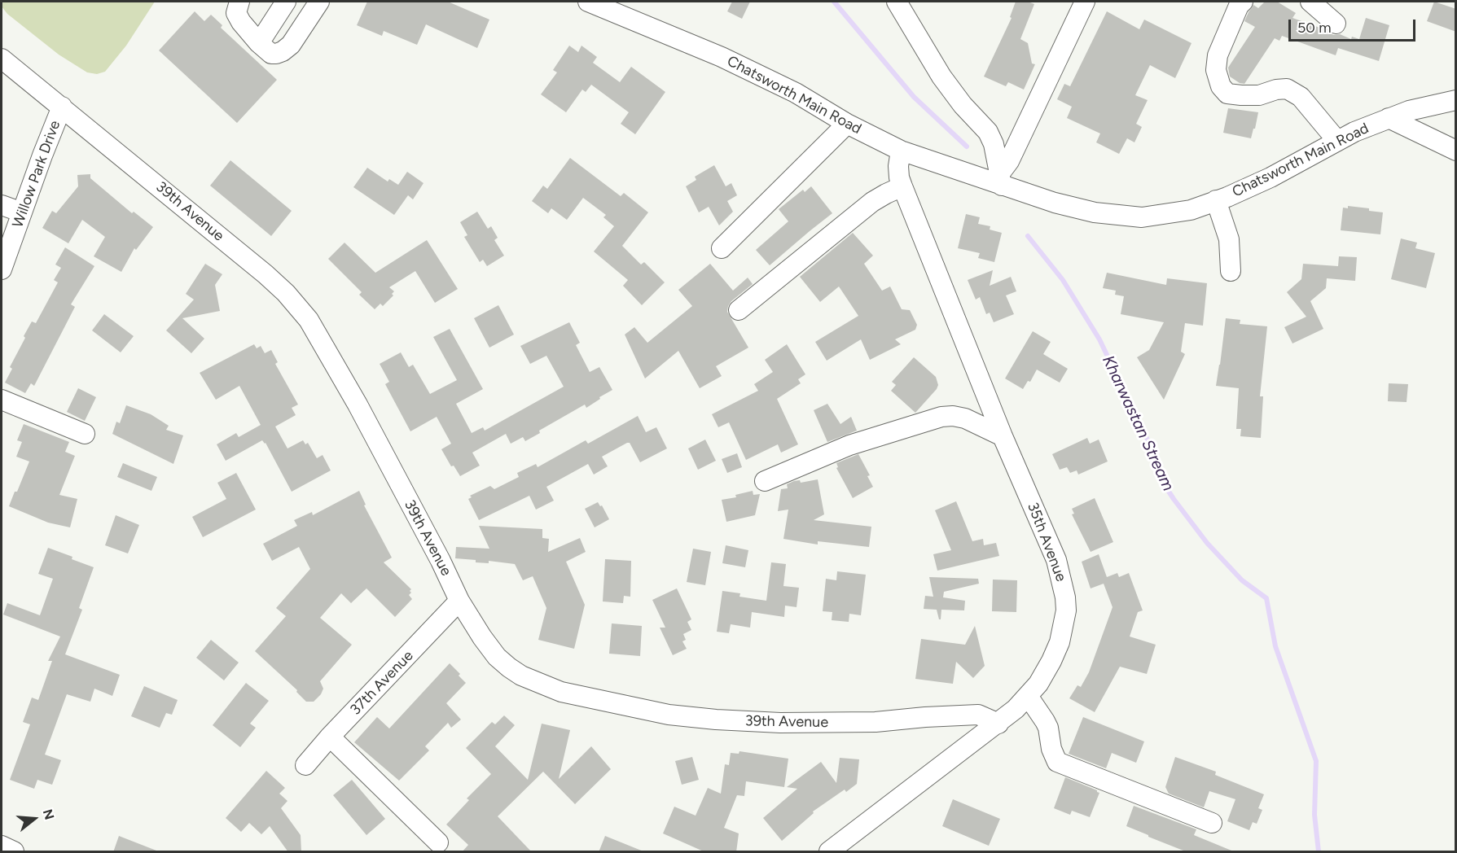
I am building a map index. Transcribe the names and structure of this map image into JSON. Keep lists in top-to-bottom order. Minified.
{"streets":{"street":["Chatsworth Main Road","Willow Park Drive","39th Avenue","35th Avenue","37th Avenue"]},"crossings":[["Chatsworth Main Road","35th Avenue"],["Willow Park Drive","39th Avenue"],["39th Avenue","35th Avenue"],["39th Avenue","37th Avenue"]],"water":["Kharwastan Stream"],"scale_bar":"50 m","north":"right"}
